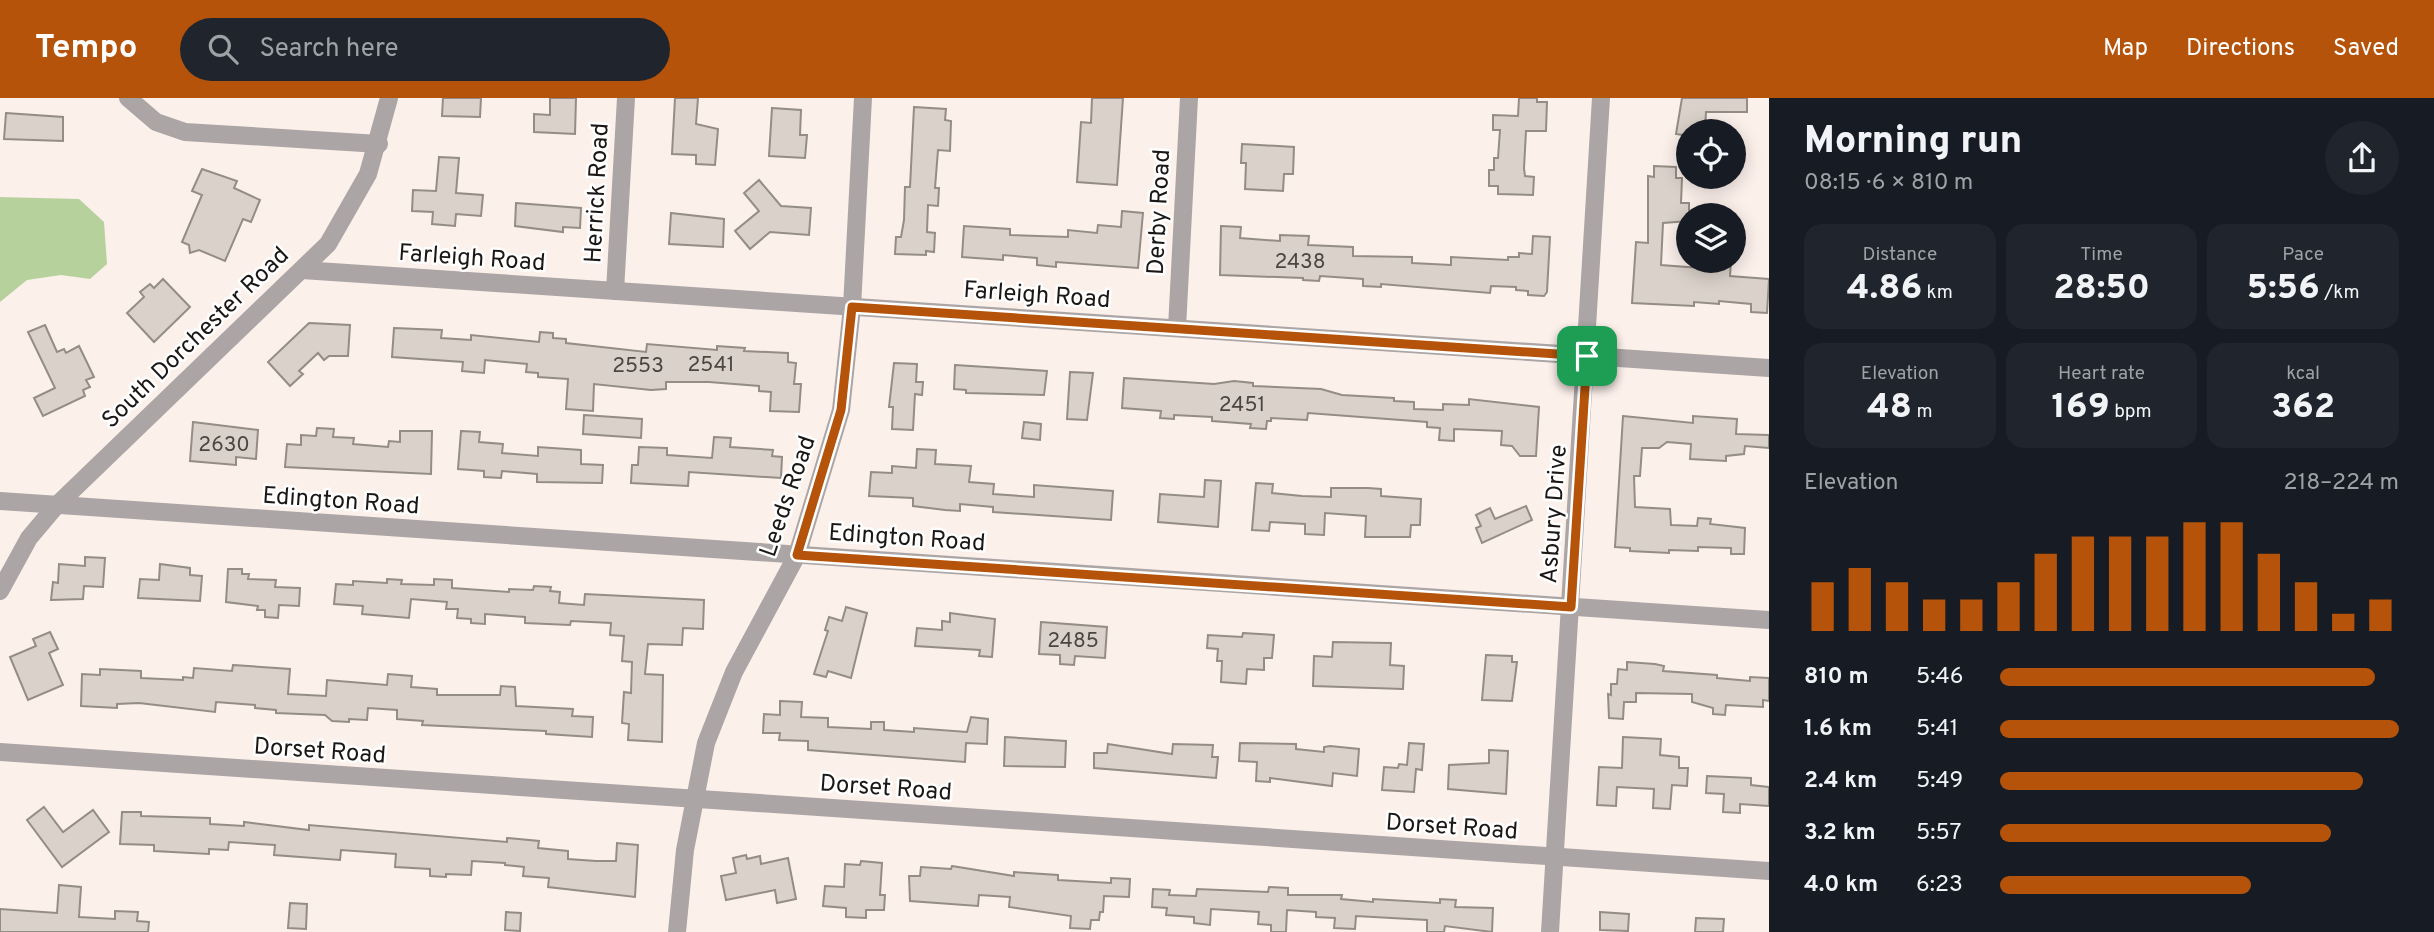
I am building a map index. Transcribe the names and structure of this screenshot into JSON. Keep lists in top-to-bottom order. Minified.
{"streets":{"street":["Herrick Road","Derby Road","Farleigh Road","South Dorchester Road","Leeds Road","Edington Road","Asbury Drive","Dorset Road"]},"crossings":[["Herrick Road","Farleigh Road"],["Derby Road","Farleigh Road"],["Farleigh Road","South Dorchester Road"],["Farleigh Road","Leeds Road"],["Farleigh Road","Asbury Drive"],["South Dorchester Road","Edington Road"],["Leeds Road","Edington Road"],["Leeds Road","Dorset Road"],["Edington Road","Asbury Drive"],["Asbury Drive","Dorset Road"]],"house_numbers":["2438","2541","2553","2451","2630","2485"],"page":{"header":"Tempo","search":"Search here","nav":["Map","Directions","Saved"],"heading":["Morning run","08:15 · 6 × 810 m"],"stats":[["Distance","4.86 km"],["Time","28:50"],["Pace","5:56 /km"],["Elevation","48 m"],["Heart rate","169 bpm"],["kcal","362"]],"chart":["Elevation","218–224 m"],"list":[{"name":"810 m","note":"5:46"},{"name":"1.6 km","note":"5:41"},{"name":"2.4 km","note":"5:49"},{"name":"3.2 km","note":"5:57"},{"name":"4.0 km","note":"6:23"}]}}
